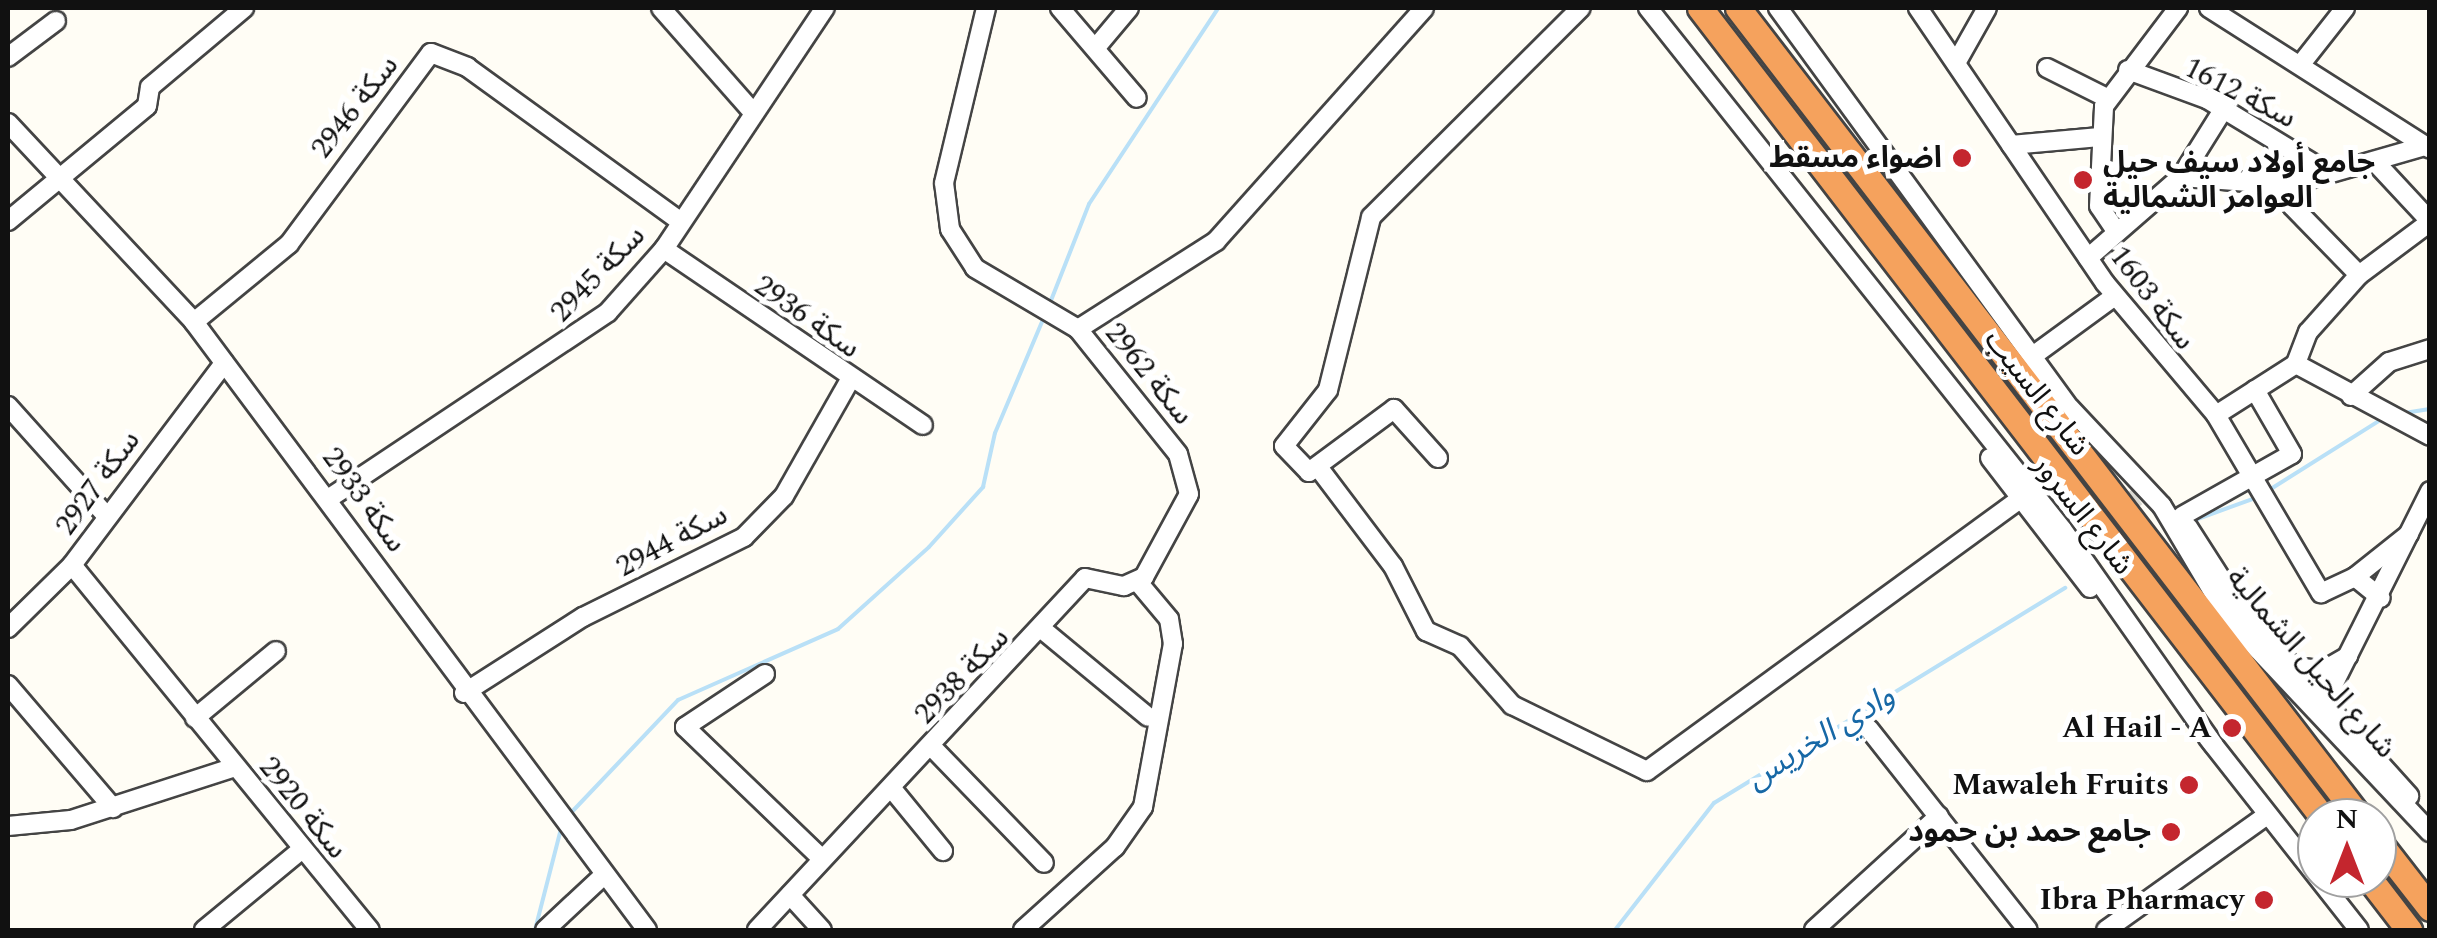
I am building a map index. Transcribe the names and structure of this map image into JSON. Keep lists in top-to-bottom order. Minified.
{"streets":{"highway":["شارع السيب"],"street":["سكة 1612","سكة 2946","سكة 2945","سكة 1603","سكة 2936","سكة 2962","سكة 2927","سكة 2933","شارع السرور","سكة 2944","شارع الحيل الشمالية","سكة 2938","سكة 2920"]},"crossings":[["سكة 2946","سكة 2945"],["سكة 2946","سكة 2933"],["سكة 2945","سكة 2936"],["سكة 2945","سكة 2933"],["سكة 2936","سكة 2944"],["سكة 2962","سكة 2938"],["سكة 2927","سكة 2933"],["سكة 2927","سكة 2920"],["سكة 2933","سكة 2944"]],"water":["وادي الخريس"],"places":["اضواء مسقط","جامع أولاد سيف حيل العوامر الشمالية","Al Hail - A","Mawaleh Fruits","جامع حمد بن حمود","Ibra Pharmacy"],"north":"top"}
